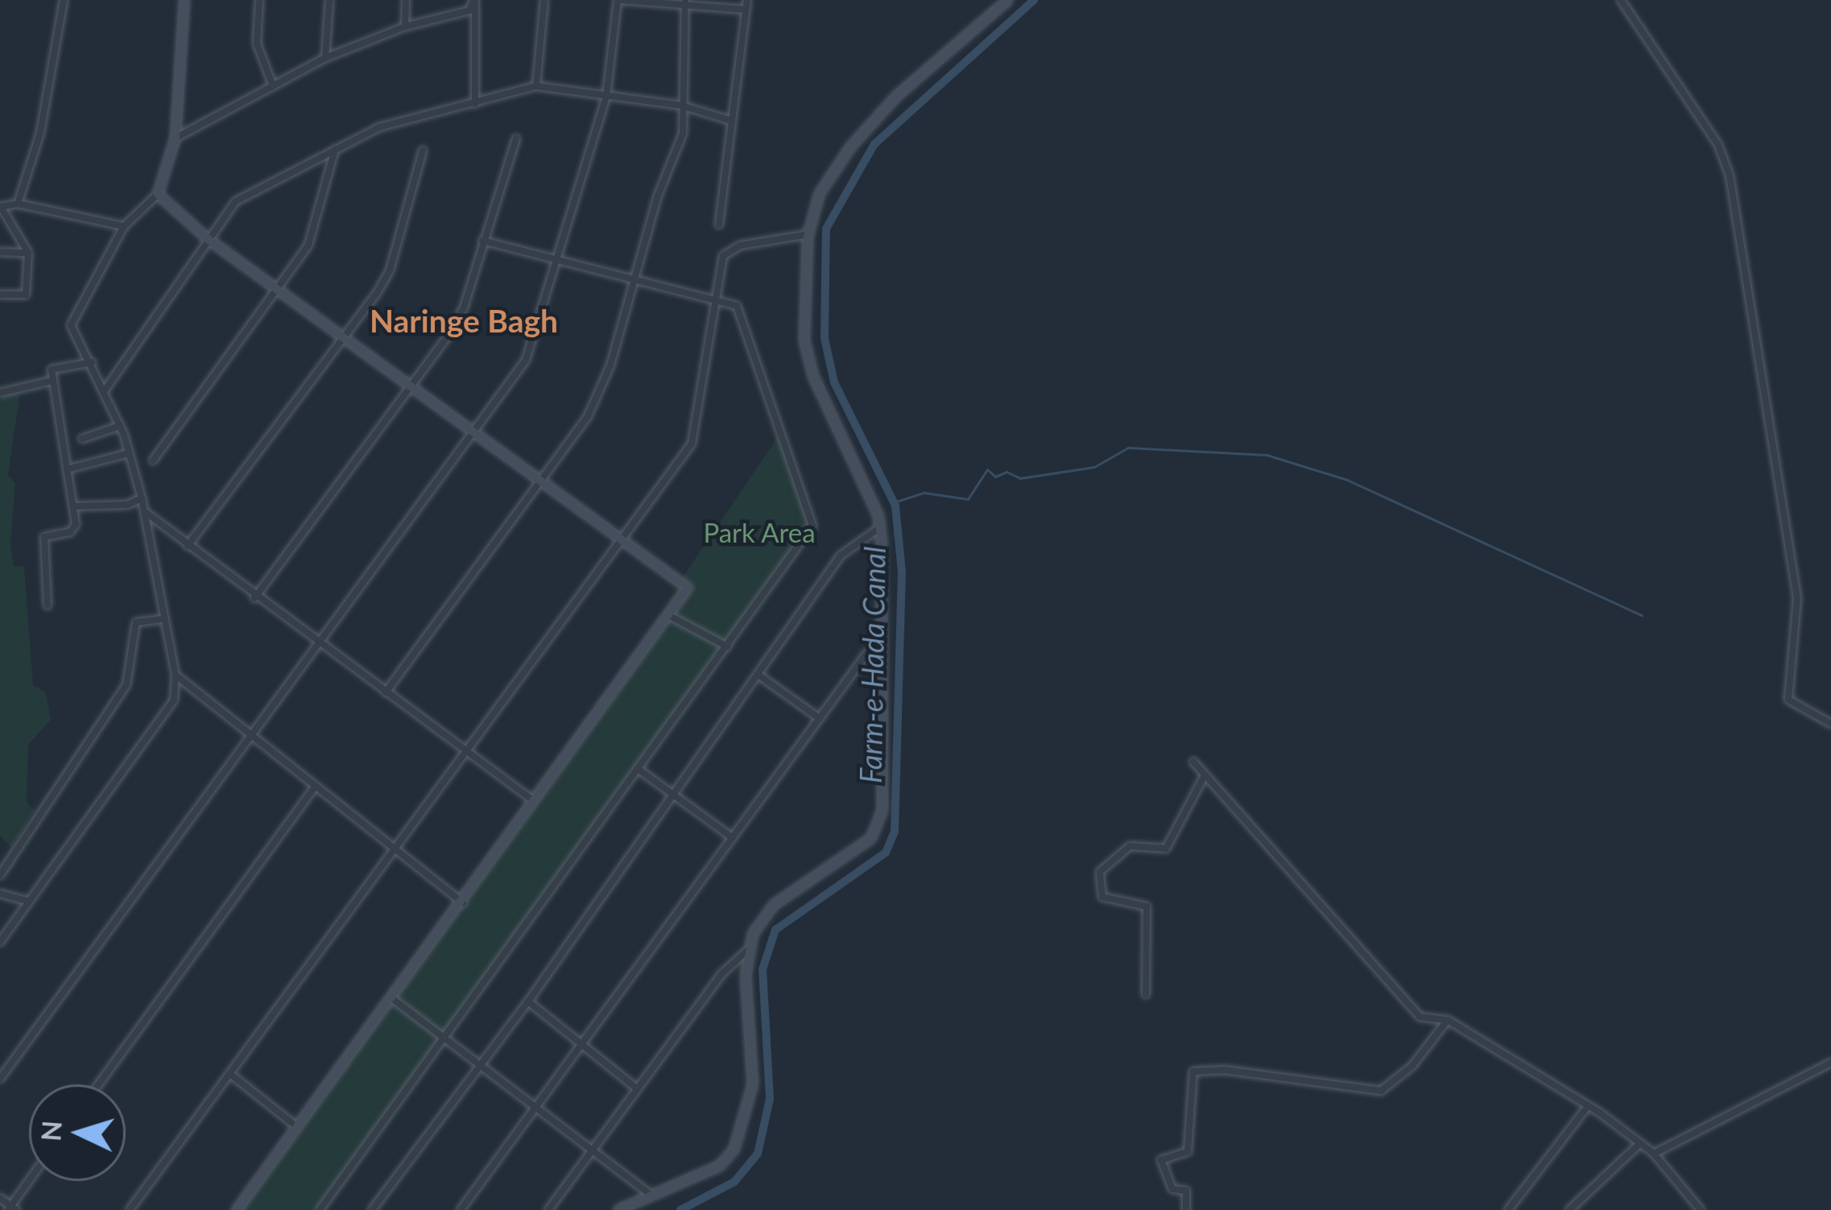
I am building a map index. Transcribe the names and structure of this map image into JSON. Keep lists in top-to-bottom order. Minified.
{"districts":["Naringe Bagh"],"water":["Farm-e-Hada Canal"],"parks":["Park Area"],"north":"left"}
